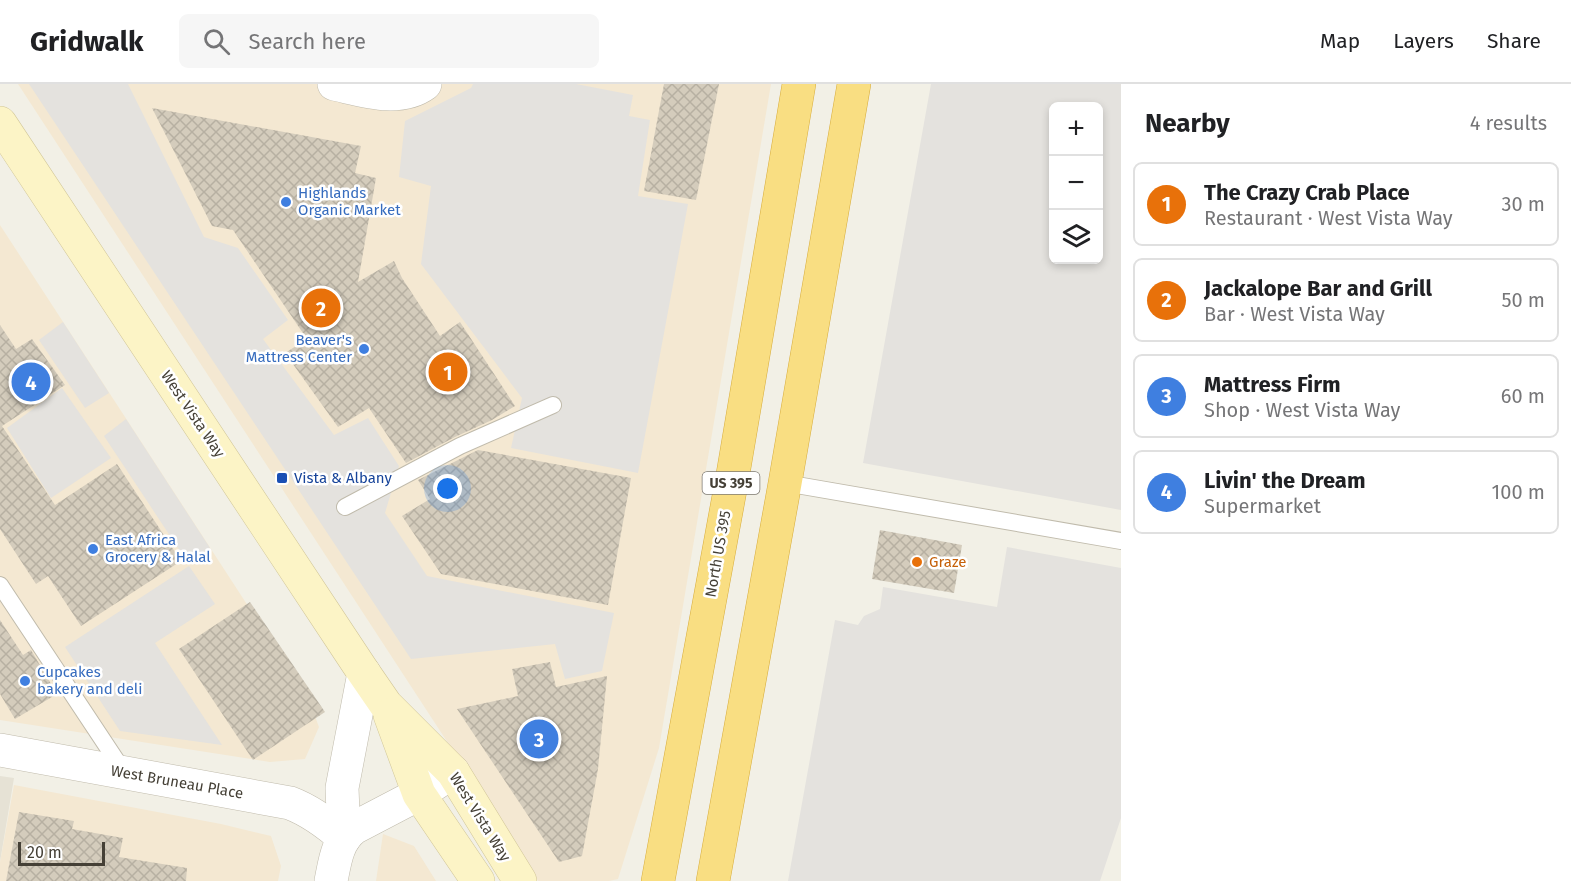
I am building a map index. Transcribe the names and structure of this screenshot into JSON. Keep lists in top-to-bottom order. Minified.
{"streets":{"highway":["US 395","North US 395"],"main road":["West Vista Way"],"street":["West Bruneau Place"]},"places":{"other":["Highlands Organic Market","Beaver's Mattress Center","East Africa Grocery & Halal","Graze","Cupcakes bakery and deli"],"transit":["Vista & Albany"]},"scale_bar":"20 m","page":{"header":"Gridwalk","search":"Search here","nav":["Map","Layers","Share"],"heading":["Nearby","4 results"],"map_buttons":["+","−"],"list":[{"mark":"1","name":"The Crazy Crab Place","note":"Restaurant · West Vista Way","value":"30 m"},{"mark":"2","name":"Jackalope Bar and Grill","note":"Bar · West Vista Way","value":"50 m"},{"mark":"3","name":"Mattress Firm","note":"Shop · West Vista Way","value":"60 m"},{"mark":"4","name":"Livin' the Dream","note":"Supermarket","value":"100 m"}],"pins":["2","1","4","3"],"scale":"20 m"}}
